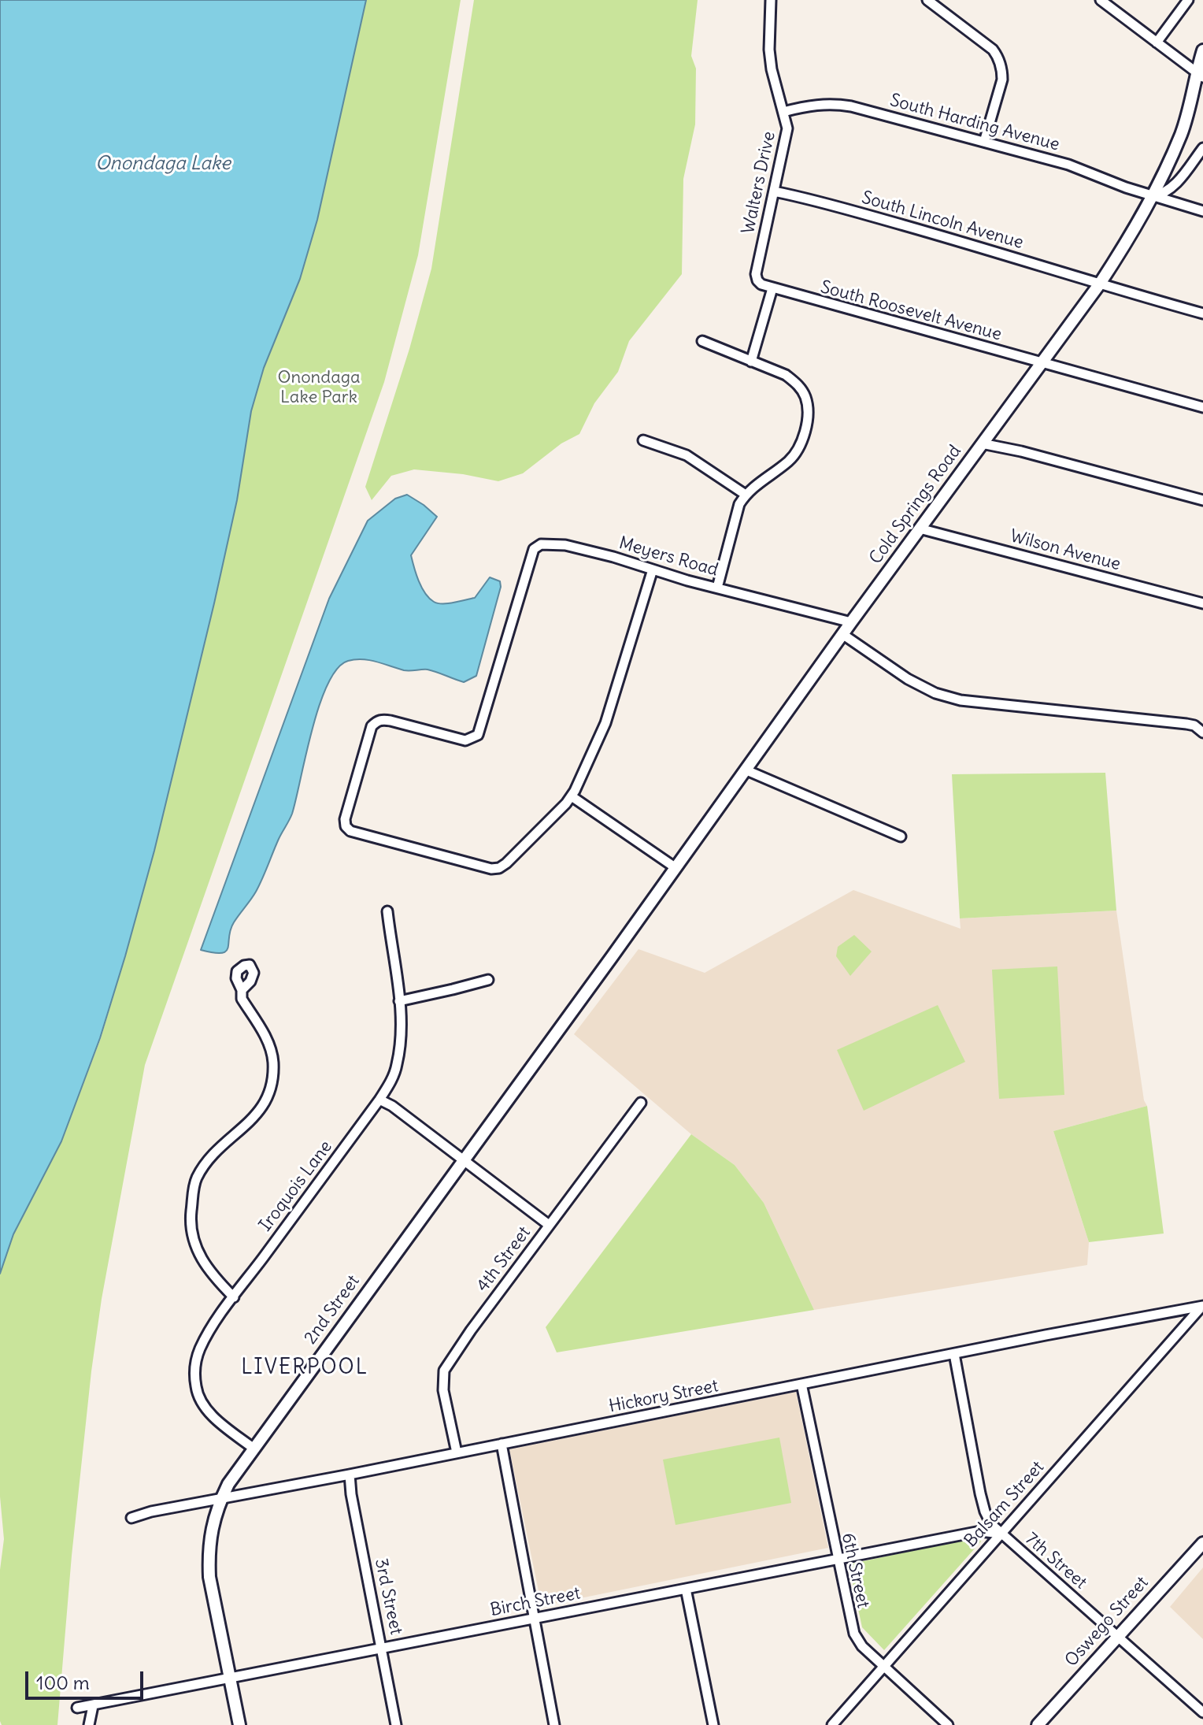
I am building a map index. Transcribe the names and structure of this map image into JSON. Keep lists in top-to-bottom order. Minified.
{"streets":{"main road":["Cold Springs Road","2nd Street","Oswego Street"],"street":["South Harding Avenue","Walters Drive","South Lincoln Avenue","South Roosevelt Avenue","Wilson Avenue","Meyers Road","Iroquois Lane","4th Street","Hickory Street","Balsam Street","7th Street","6th Street","3rd Street","Birch Street"]},"crossings":[["South Harding Avenue","Walters Drive"],["South Harding Avenue","Cold Springs Road"],["Walters Drive","South Lincoln Avenue"],["Walters Drive","South Roosevelt Avenue"],["South Lincoln Avenue","Cold Springs Road"],["South Roosevelt Avenue","Cold Springs Road"],["Cold Springs Road","Wilson Avenue"],["Cold Springs Road","Meyers Road"],["Cold Springs Road","2nd Street"],["Iroquois Lane","2nd Street"],["4th Street","Hickory Street"],["2nd Street","Hickory Street"],["2nd Street","Birch Street"],["Hickory Street","Balsam Street"],["Hickory Street","7th Street"],["Hickory Street","6th Street"],["Hickory Street","3rd Street"],["Balsam Street","7th Street"],["Balsam Street","6th Street"],["Balsam Street","Birch Street"],["7th Street","Birch Street"],["7th Street","Oswego Street"],["6th Street","Birch Street"],["3rd Street","Birch Street"]],"districts":["LIVERPOOL"],"water":["Onondaga Lake"],"parks":["Onondaga Lake Park"],"scale_bar":"100 m"}
